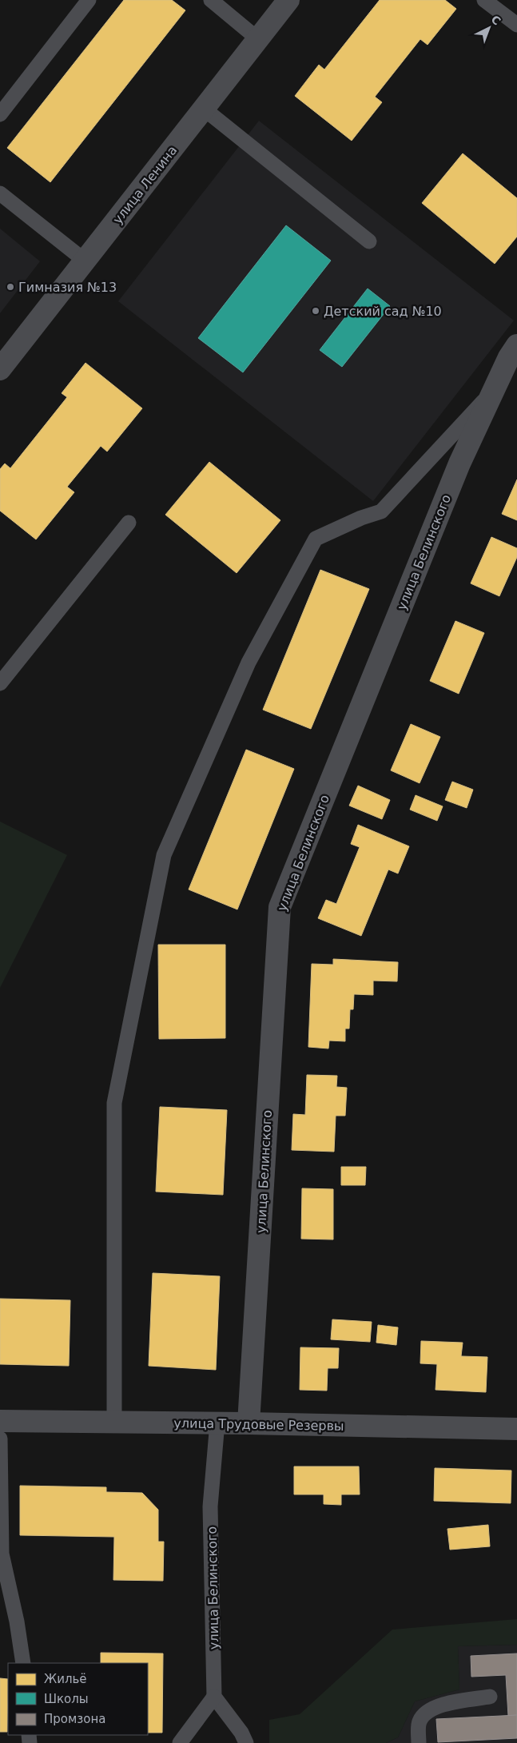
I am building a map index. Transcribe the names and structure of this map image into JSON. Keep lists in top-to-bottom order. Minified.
{"streets":{"street":["улица Ленина","улица Белинского","улица Трудовые Резервы"]},"crossings":[["улица Белинского","улица Трудовые Резервы"]],"places":["Гимназия №13","Детский сад №10"],"legend":["Жильё","Школы","Промзона"],"north":"top right"}
